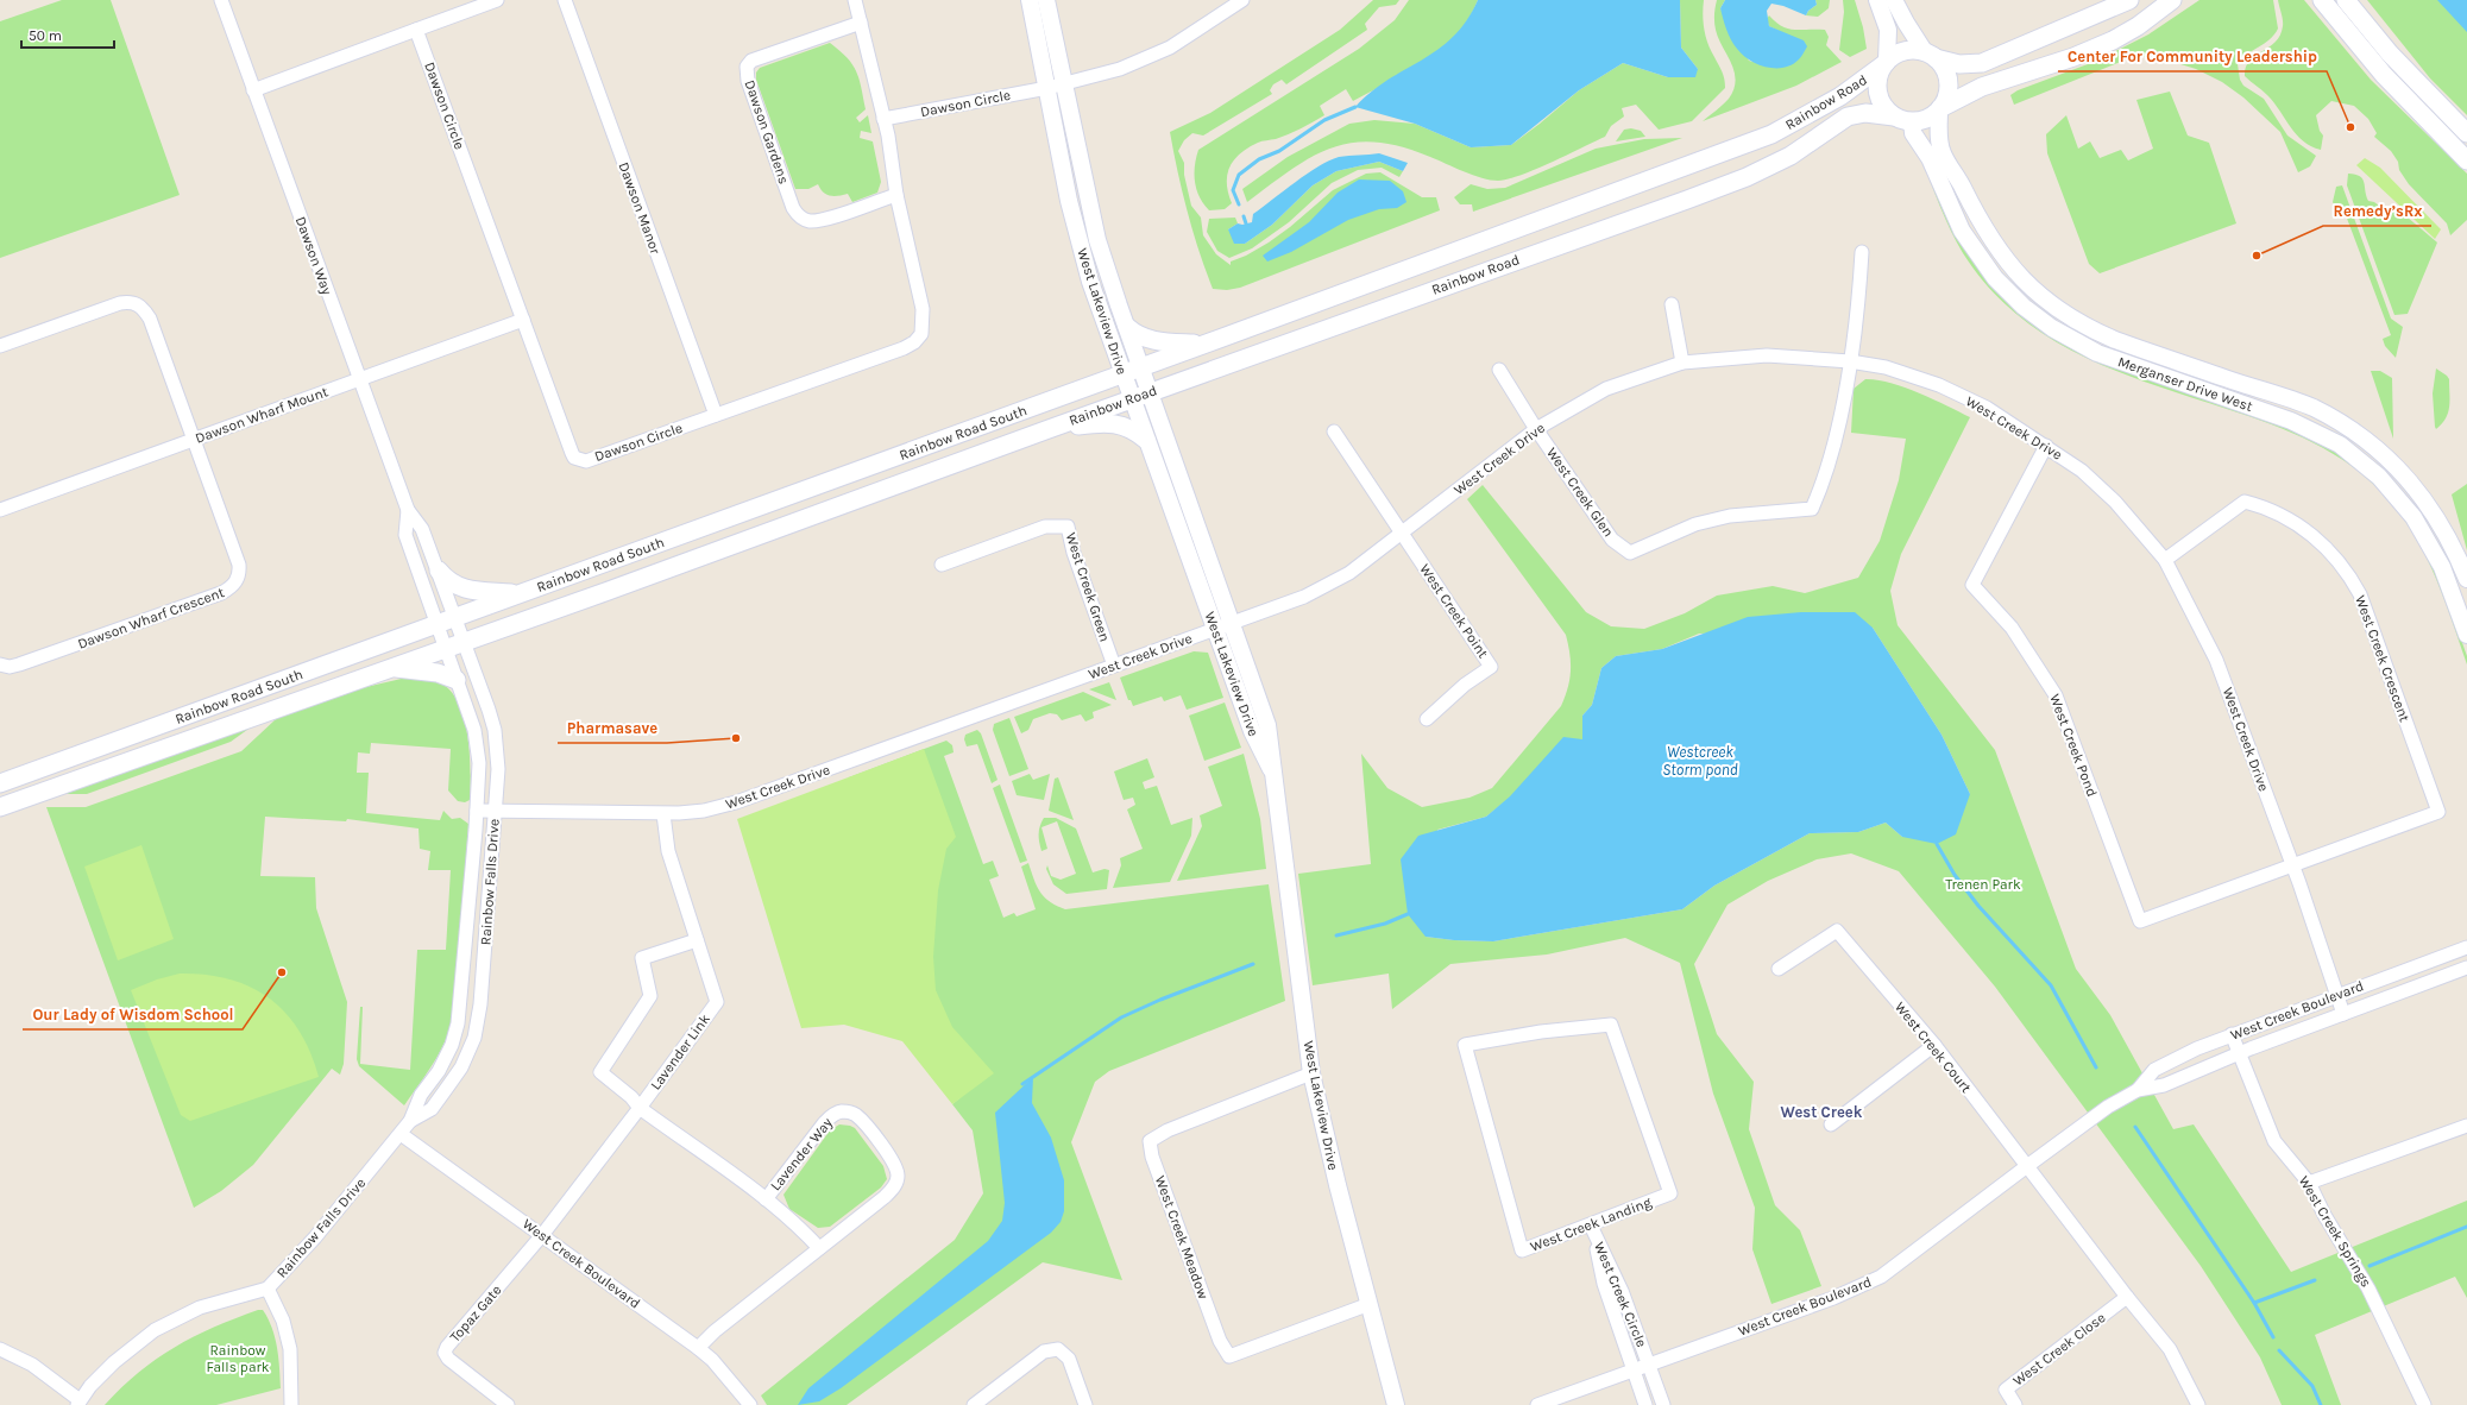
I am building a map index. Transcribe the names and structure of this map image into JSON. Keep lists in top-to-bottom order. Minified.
{"streets":{"main road":["Rainbow Road","Rainbow Road South"],"street":["Dawson Circle","Dawson Gardens","Dawson Manor","Dawson Way","West Lakeview Drive","Merganser Drive West","Dawson Wharf Mount","West Creek Drive","West Creek Glen","West Creek Green","West Creek Point","Dawson Wharf Crescent","West Creek Crescent","West Creek Pond","Rainbow Falls Drive","West Creek Boulevard","West Creek Court","Lavender Link","Lavender Way","West Creek Landing","West Creek Springs","West Creek Meadow","West Creek Circle","Topaz Gate","West Creek Close"]},"crossings":[["Rainbow Road","West Lakeview Drive"],["Rainbow Road","Merganser Drive West"],["Rainbow Road","Rainbow Road South"],["Dawson Circle","Dawson Gardens"],["Dawson Circle","Dawson Manor"],["Dawson Circle","West Lakeview Drive"],["Dawson Circle","Dawson Wharf Mount"],["Dawson Way","Dawson Wharf Mount"],["Dawson Way","Rainbow Road South"],["Dawson Way","Rainbow Falls Drive"],["West Lakeview Drive","West Creek Drive"],["West Lakeview Drive","Rainbow Road South"],["West Lakeview Drive","West Creek Meadow"],["Dawson Wharf Mount","Dawson Wharf Crescent"],["West Creek Drive","West Creek Glen"],["West Creek Drive","West Creek Green"],["West Creek Drive","West Creek Point"],["West Creek Drive","West Creek Crescent"],["West Creek Drive","West Creek Pond"],["West Creek Drive","Rainbow Falls Drive"],["West Creek Drive","West Creek Boulevard"],["West Creek Drive","Lavender Link"],["Rainbow Road South","Rainbow Falls Drive"],["West Creek Crescent","West Creek Pond"],["Rainbow Falls Drive","West Creek Boulevard"],["West Creek Boulevard","West Creek Court"],["West Creek Boulevard","Lavender Link"],["West Creek Boulevard","Lavender Way"],["West Creek Boulevard","West Creek Springs"],["West Creek Boulevard","West Creek Circle"],["West Creek Boulevard","Topaz Gate"],["Lavender Link","Lavender Way"],["Lavender Link","Topaz Gate"],["West Creek Landing","West Creek Circle"]],"districts":["West Creek"],"water":["Westcreek Storm pond"],"parks":["Trenen Park","Rainbow Falls park"],"places":["Center For Community Leadership","Remedy’sRx","Pharmasave","Our Lady of Wisdom School"],"scale_bar":"50 m"}
